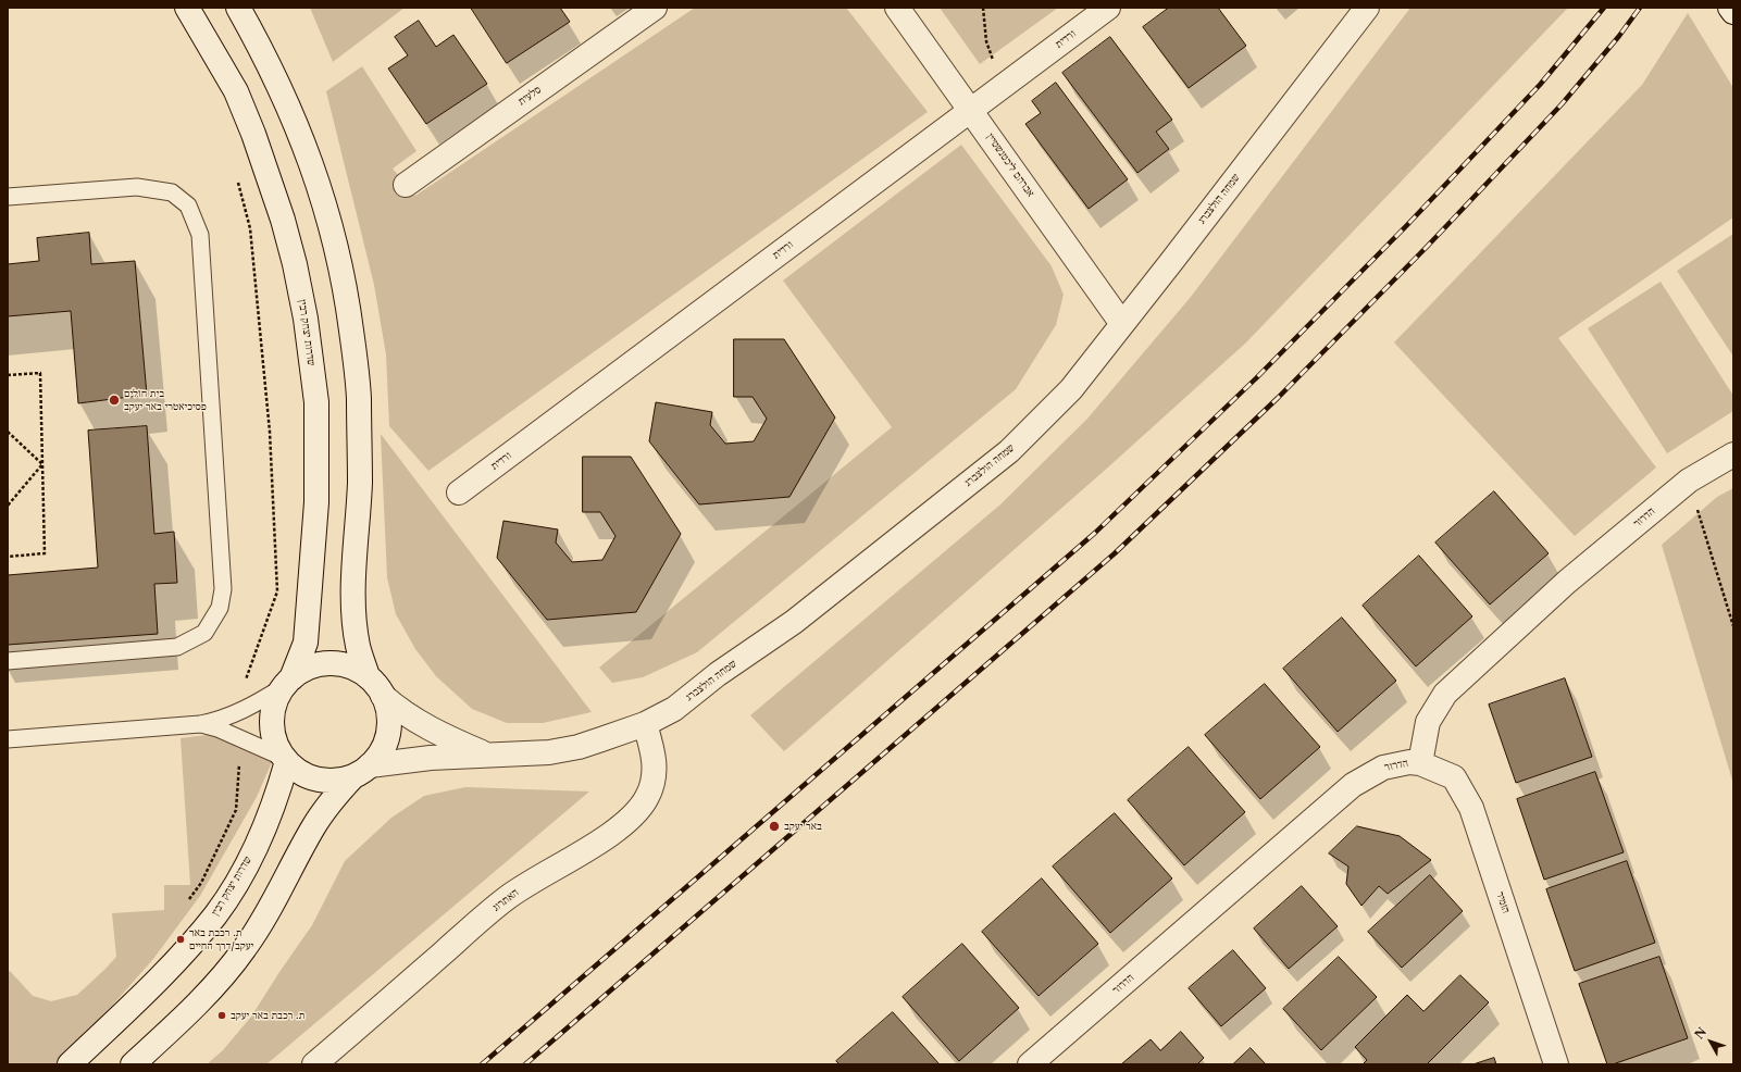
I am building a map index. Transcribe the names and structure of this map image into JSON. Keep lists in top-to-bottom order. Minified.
{"streets":{"street":["ורדית","סלעית","אברהם ליכטנשטיין","שמחה הולצברג","שדרות יצחק רבין","הדרור","האתרוג","הזמיר"]},"crossings":[["ורדית","אברהם ליכטנשטיין"],["אברהם ליכטנשטיין","שמחה הולצברג"],["שמחה הולצברג","שדרות יצחק רבין"],["שמחה הולצברג","האתרוג"],["הדרור","הזמיר"]],"places":["בית חולים פסיכיאטרי באר יעקב","באר יעקב","ת. רכבת באר יעקב/דרך החיים","ת. רכבת באר יעקב"],"north":"top left"}
